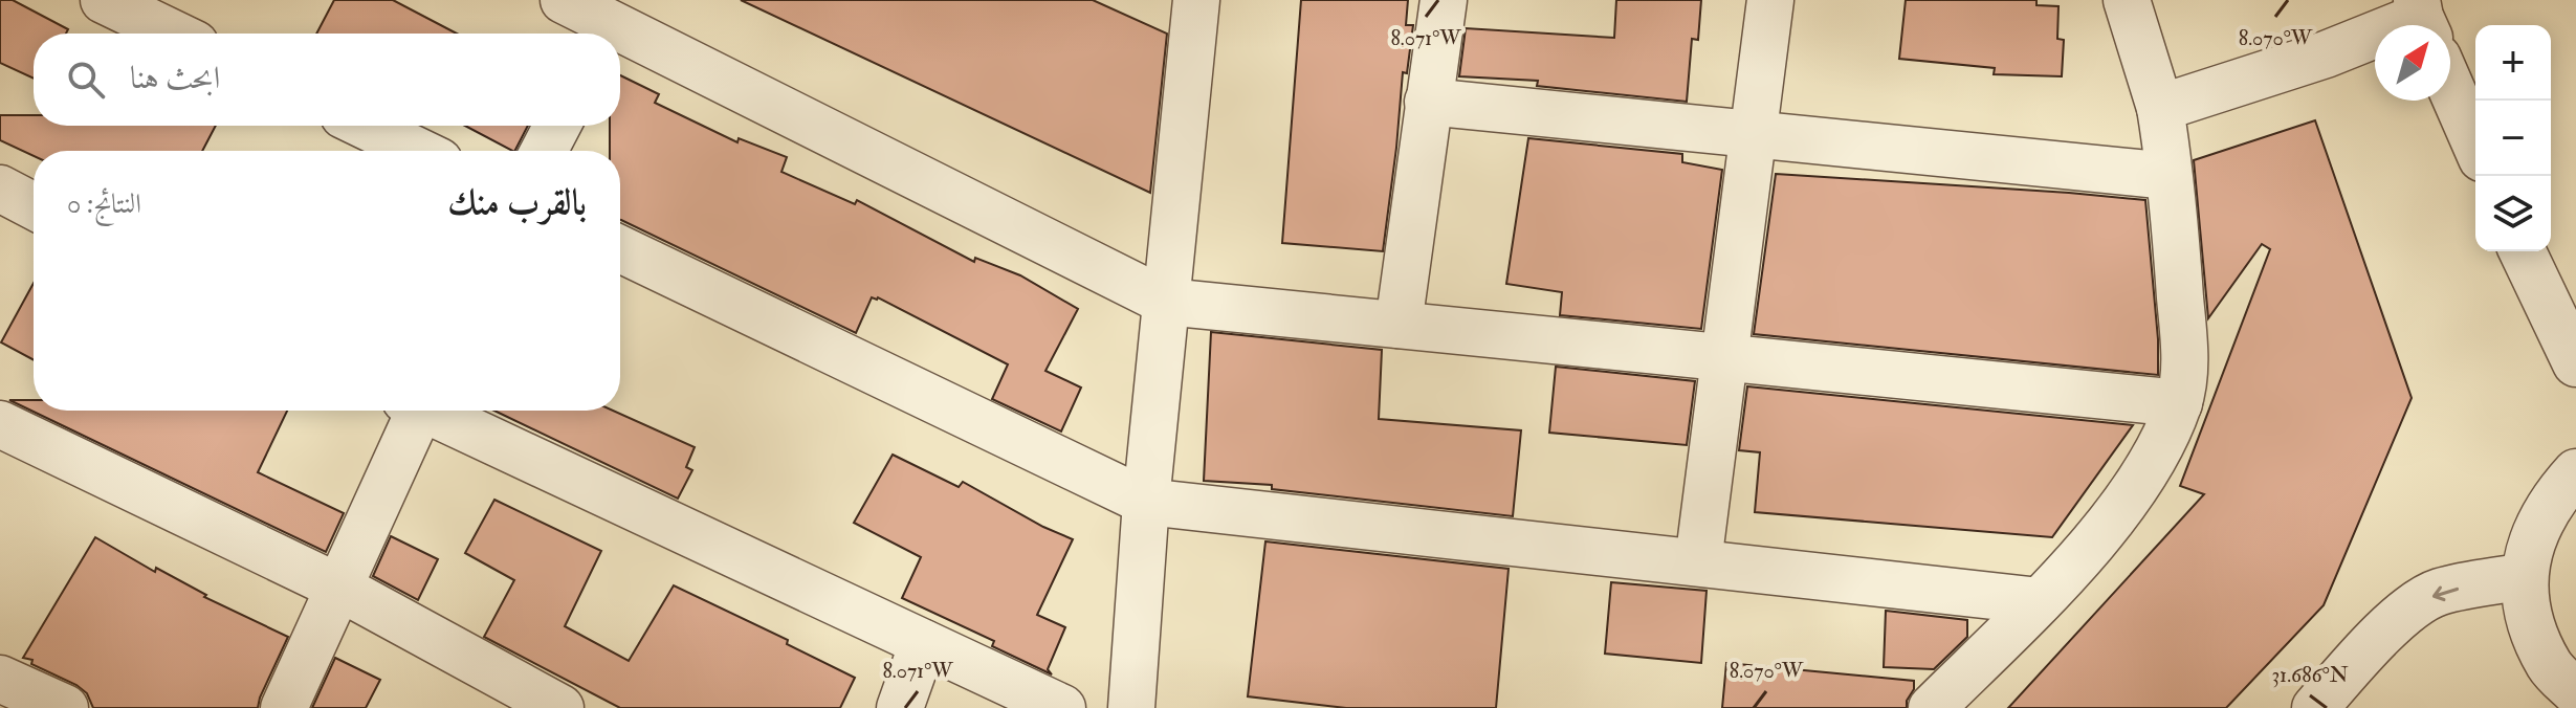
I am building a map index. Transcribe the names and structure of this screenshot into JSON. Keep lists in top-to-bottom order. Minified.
{"north":"top right","page":{"map_buttons":["+","−"],"search":"ابحث هنا","heading":["بالقرب منك","النتائج: 0"]},"coordinates":["8.071°W","8.070°W","31.686°N"]}
